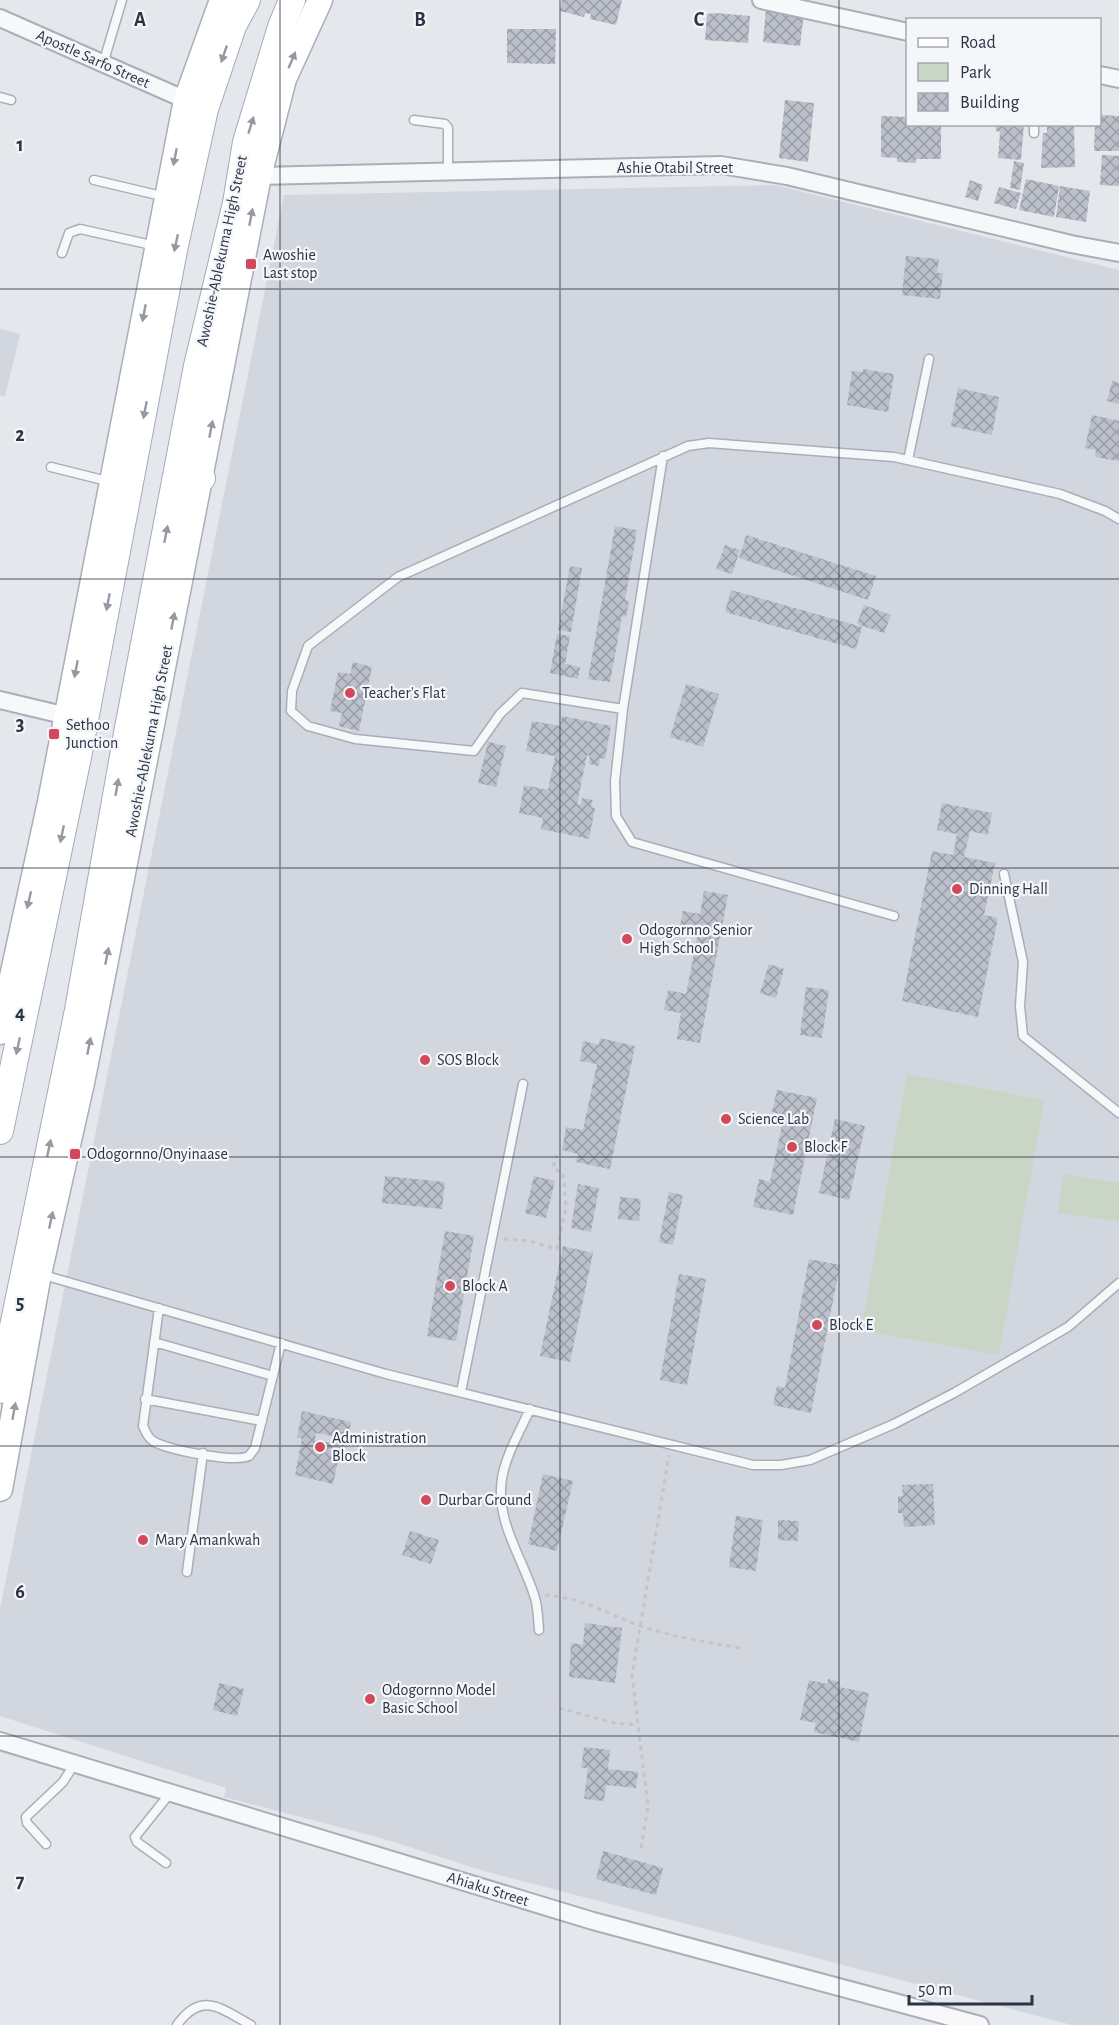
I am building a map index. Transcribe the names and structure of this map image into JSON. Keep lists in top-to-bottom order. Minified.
{"streets":{"main road":["Awoshie-Ablekuma High Street"],"street":["Apostle Sarfo Street","Ashie Otabil Street","Ahiaku Street"]},"crossings":[["Ashie Otabil Street","Awoshie-Ablekuma High Street"]],"places":{"transit":["Awoshie Last stop","Sethoo Junction","Odogornno/Onyinaase"],"other":["Teacher’s Flat","Dinning Hall","Odogornno Senior High School","SOS Block","Science Lab","Block F","Block A","Block E","Administration Block","Durbar Ground","Mary Amankwah","Odogornno Model Basic School"]},"legend":["Road","Park","Building"],"scale_bar":"50 m","grid":{"columns":["A","B","C"],"rows":["1","2","3","4","5","6","7"]}}
